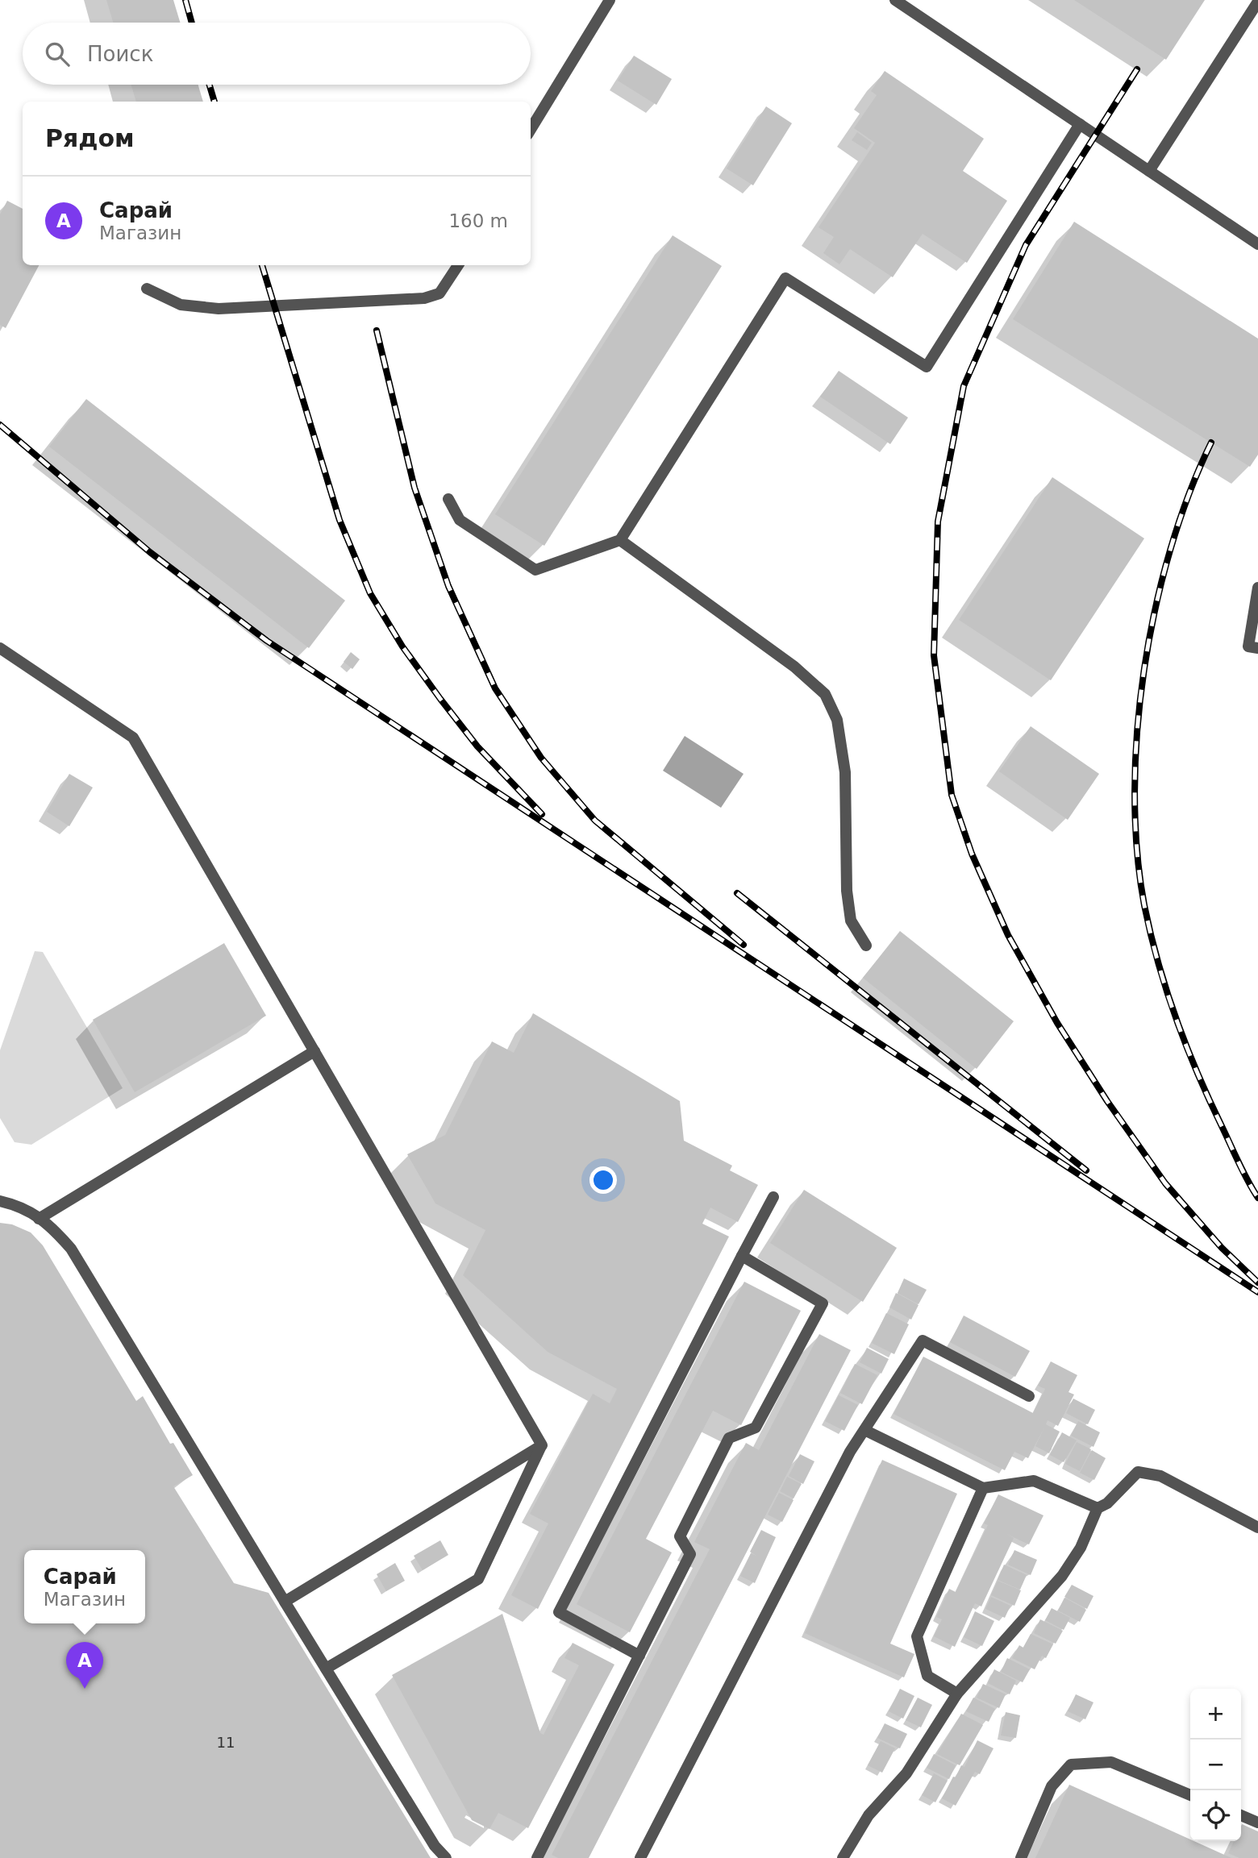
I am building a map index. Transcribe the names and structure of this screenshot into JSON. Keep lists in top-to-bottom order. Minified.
{"house_numbers":["11"],"page":{"search":"Поиск","heading":"Рядом","list":[{"mark":"A","name":"Сарай","note":"Магазин","value":"160 m"}],"popup":["Сарай","Магазин"],"pins":"A","map_buttons":["+","−"]}}
